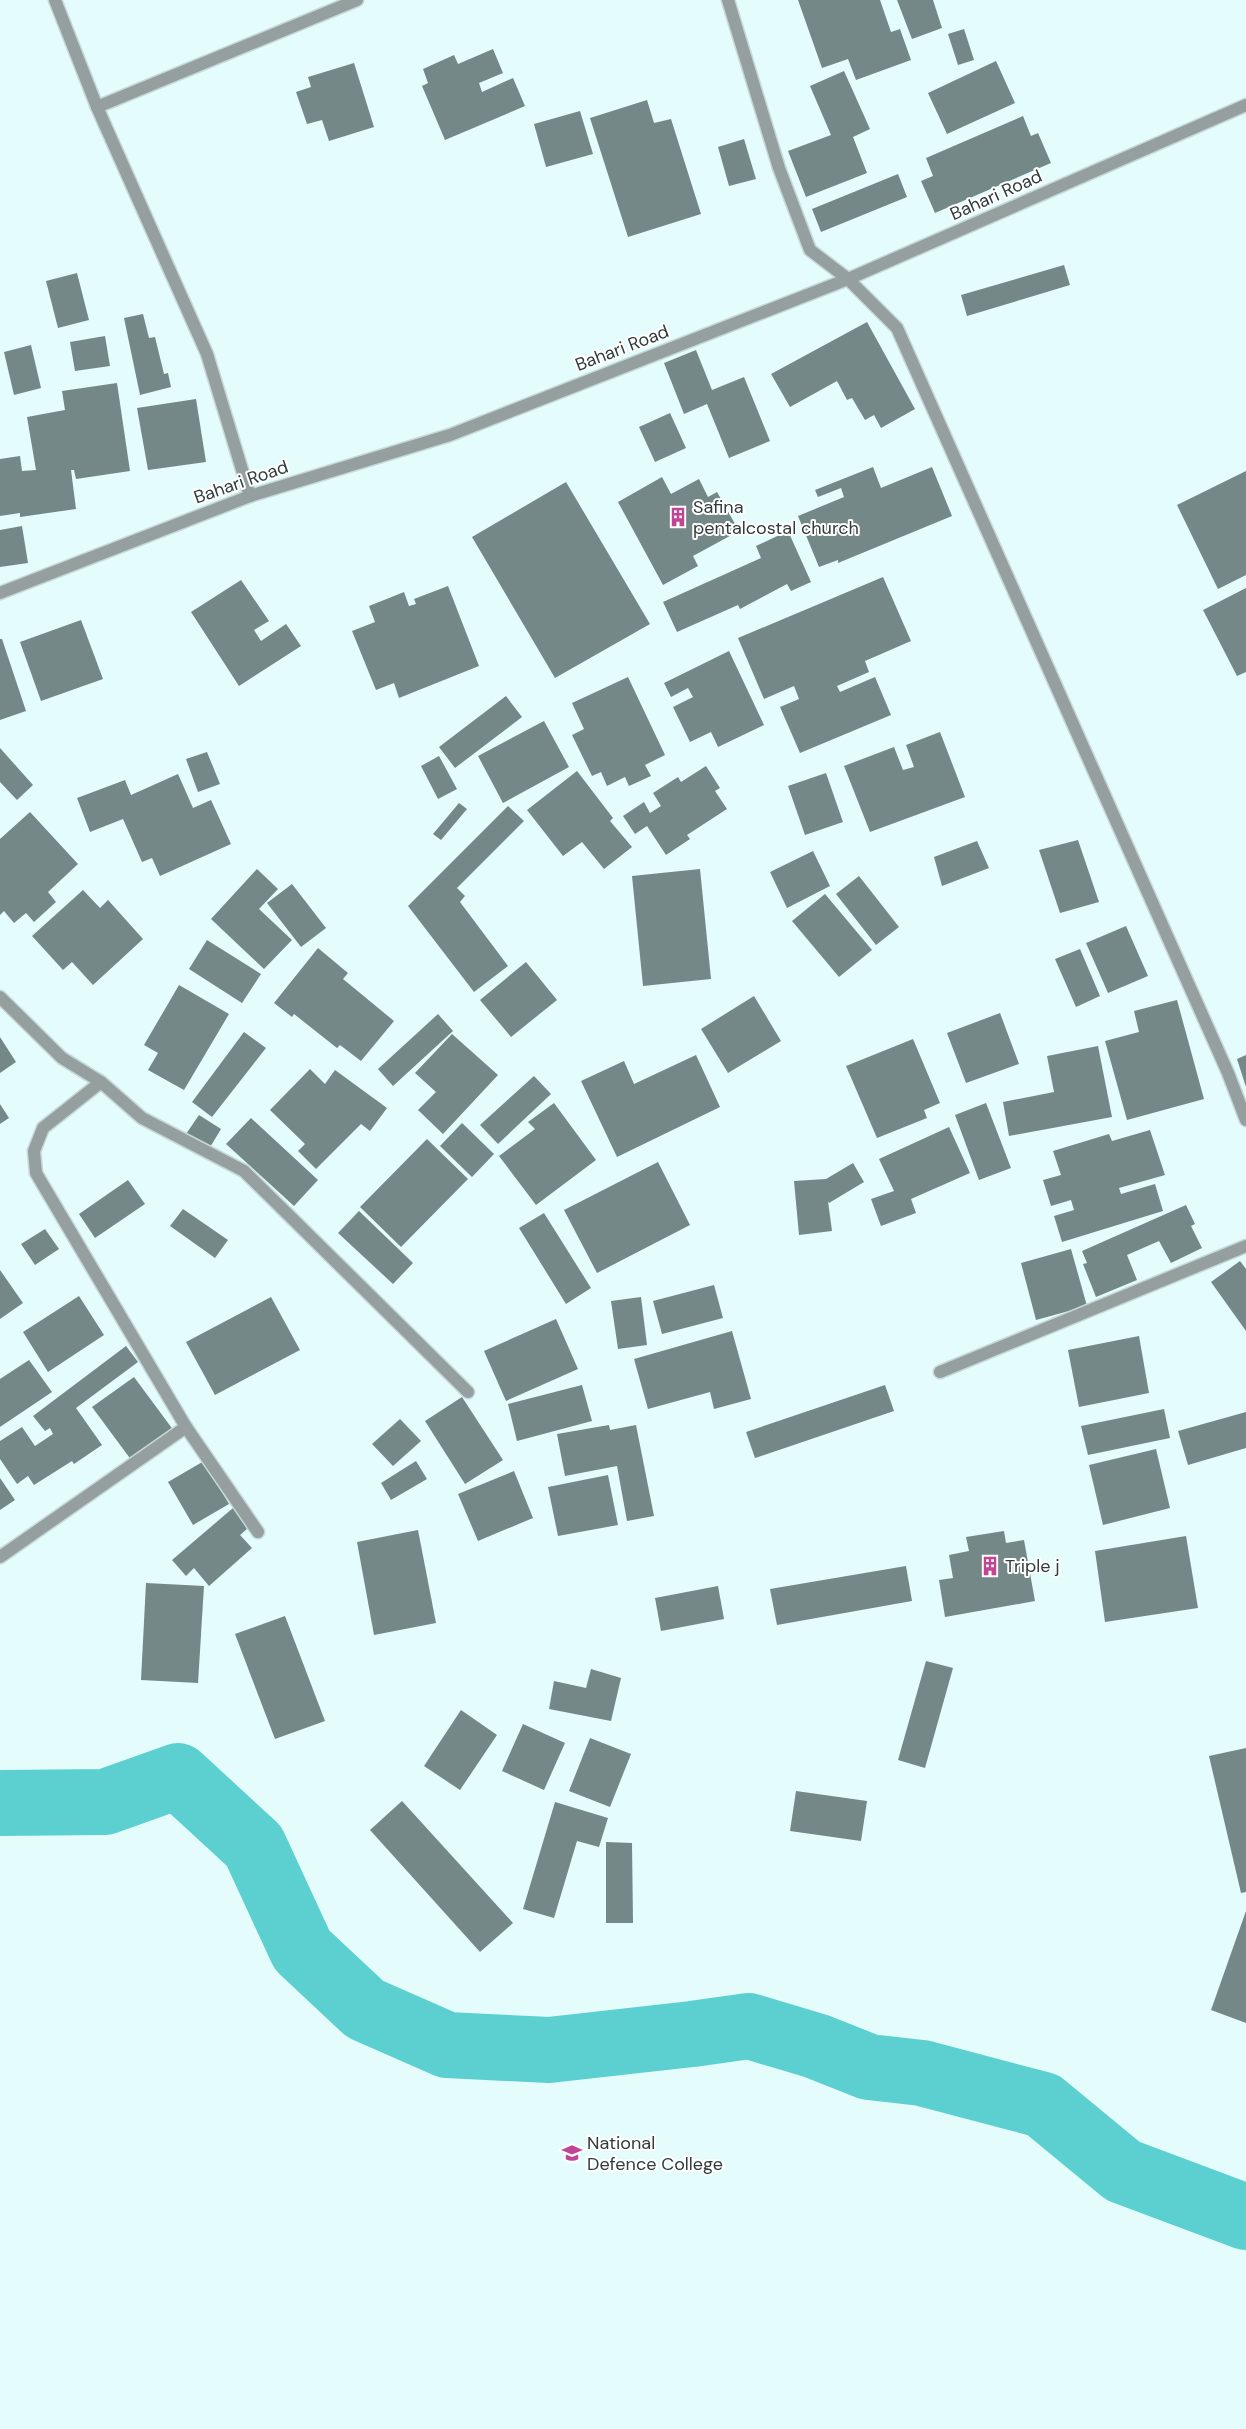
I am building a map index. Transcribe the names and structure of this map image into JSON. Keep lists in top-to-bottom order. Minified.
{"streets":{"street":["Bahari Road"]},"places":{"building":["Safina pentalcostal church","Triple j"],"school or university":["National Defence College"]}}
